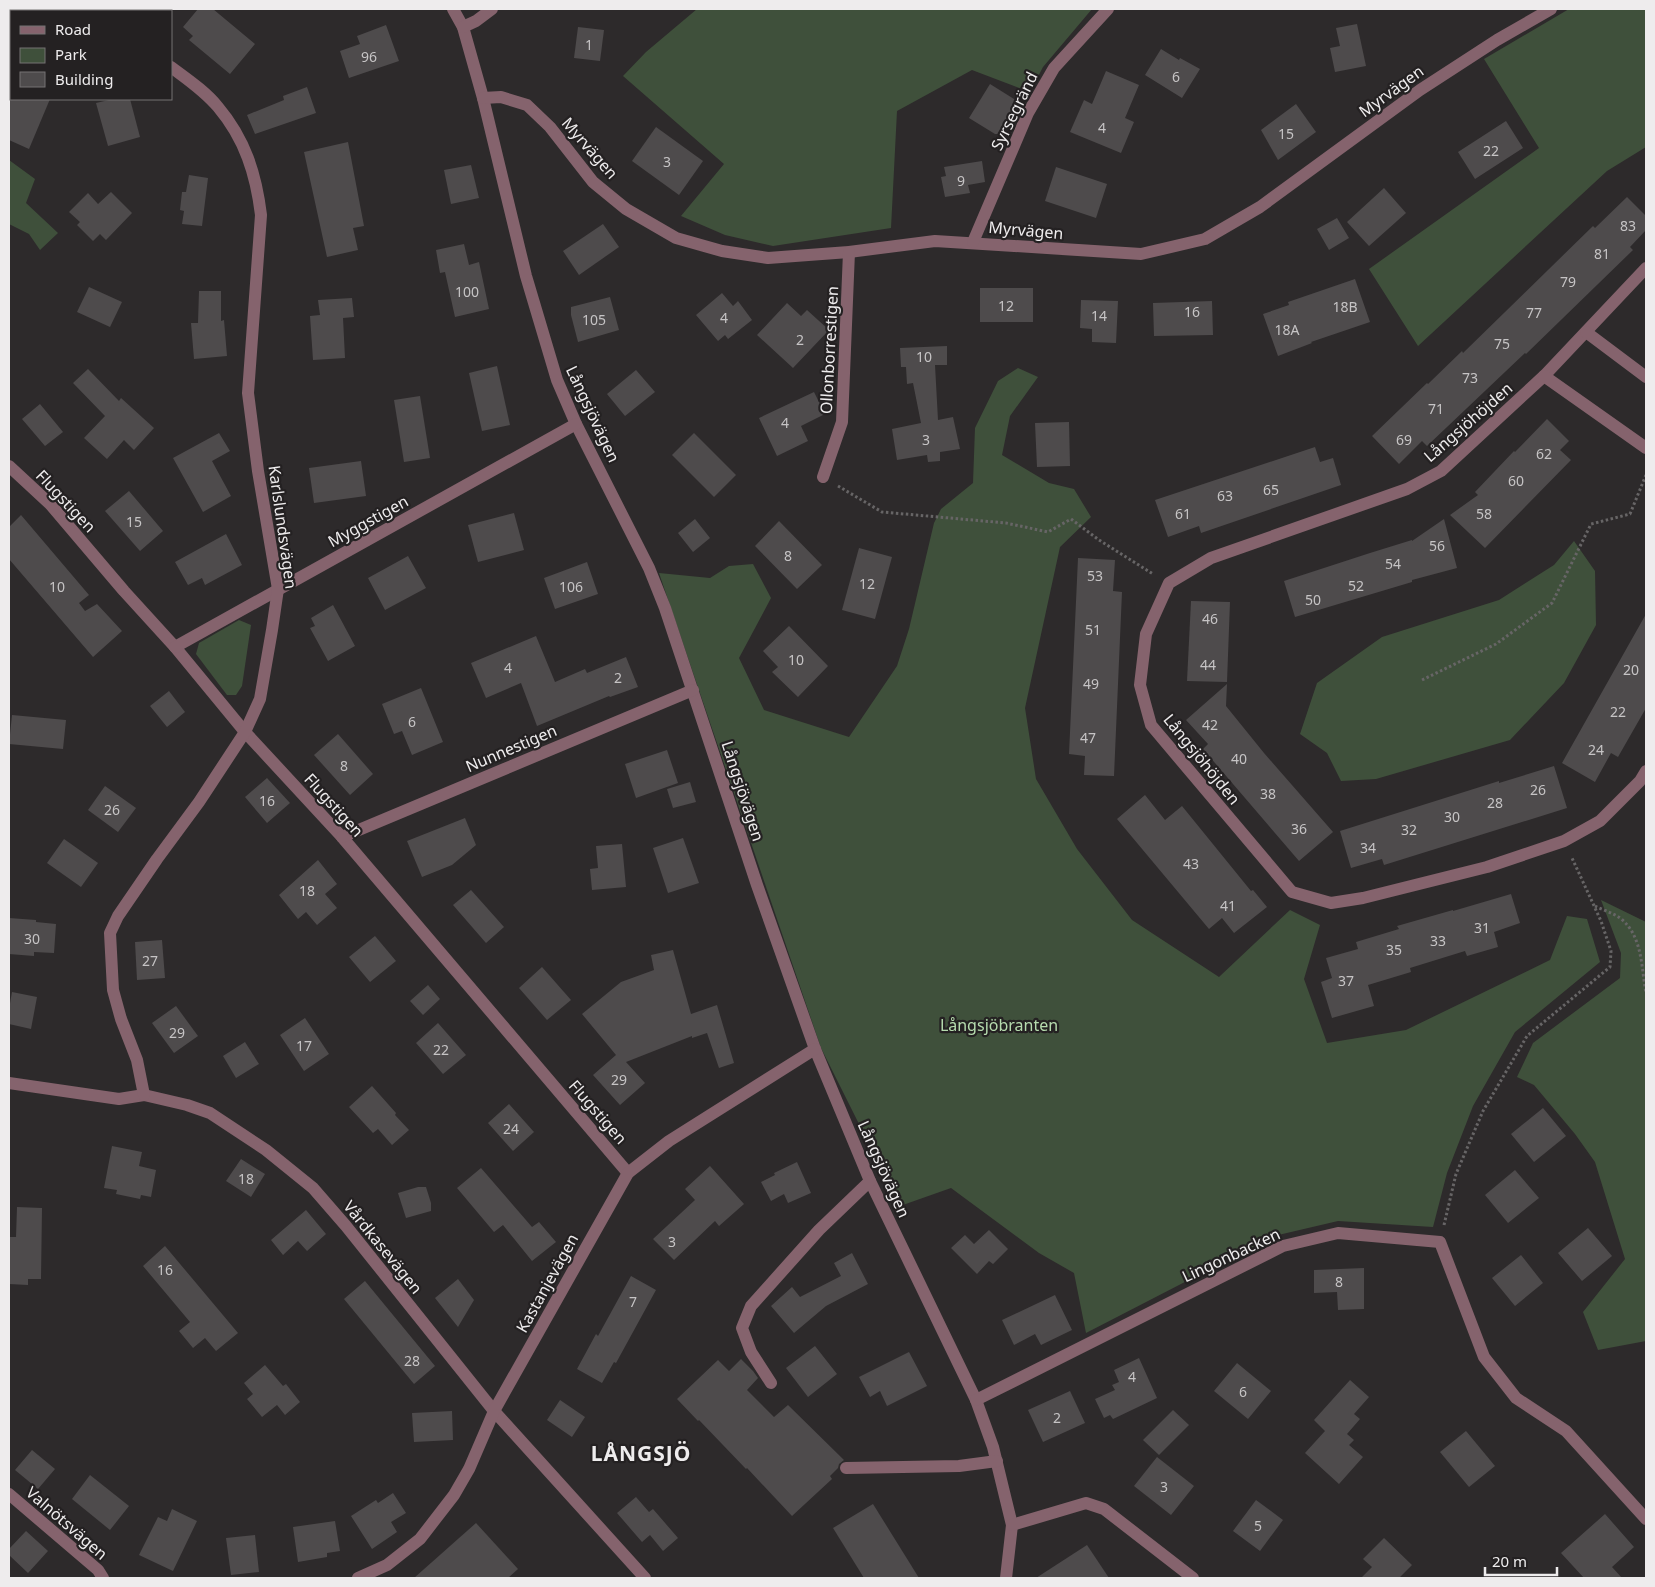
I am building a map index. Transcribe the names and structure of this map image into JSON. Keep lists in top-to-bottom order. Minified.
{"streets":{"street":["Myrvägen","Syrsegränd","Ollonborrestigen","Långsjövägen","Långsjöhöjden","Flugstigen","Myggstigen","Karlslundsvägen","Nunnestigen","Vårdkasevägen","Lingonbacken","Kastanjevägen","Valnötsvägen"]},"crossings":[["Myrvägen","Syrsegränd"],["Myrvägen","Ollonborrestigen"],["Myrvägen","Långsjövägen"],["Långsjövägen","Myggstigen"],["Långsjövägen","Nunnestigen"],["Långsjövägen","Lingonbacken"],["Långsjövägen","Kastanjevägen"],["Flugstigen","Myggstigen"],["Flugstigen","Karlslundsvägen"],["Flugstigen","Nunnestigen"],["Flugstigen","Kastanjevägen"],["Myggstigen","Karlslundsvägen"],["Karlslundsvägen","Vårdkasevägen"],["Vårdkasevägen","Kastanjevägen"]],"districts":["LÅNGSJÖ"],"parks":["Långsjöbranten"],"house_numbers":["1","96","6","4","15","22","3","9","83","81","79","100","12","18B","16","77","14","4","105","18A","2","75","10","73","71","4","3","69","62","60","65","63","61","58","15","56","8","54","53","12","52","10","106","50","46","51","10","44","4","20","2","49","22","6","42","47","24","40","8","26","38","16","28","26","30","36","32","34","43","18","41","31","30","33","35","27","37","29","17","22","29","24","18","3","16","8","7","28","4","6","2","3","5"],"legend":["Road","Park","Building"],"scale_bar":"20 m"}
